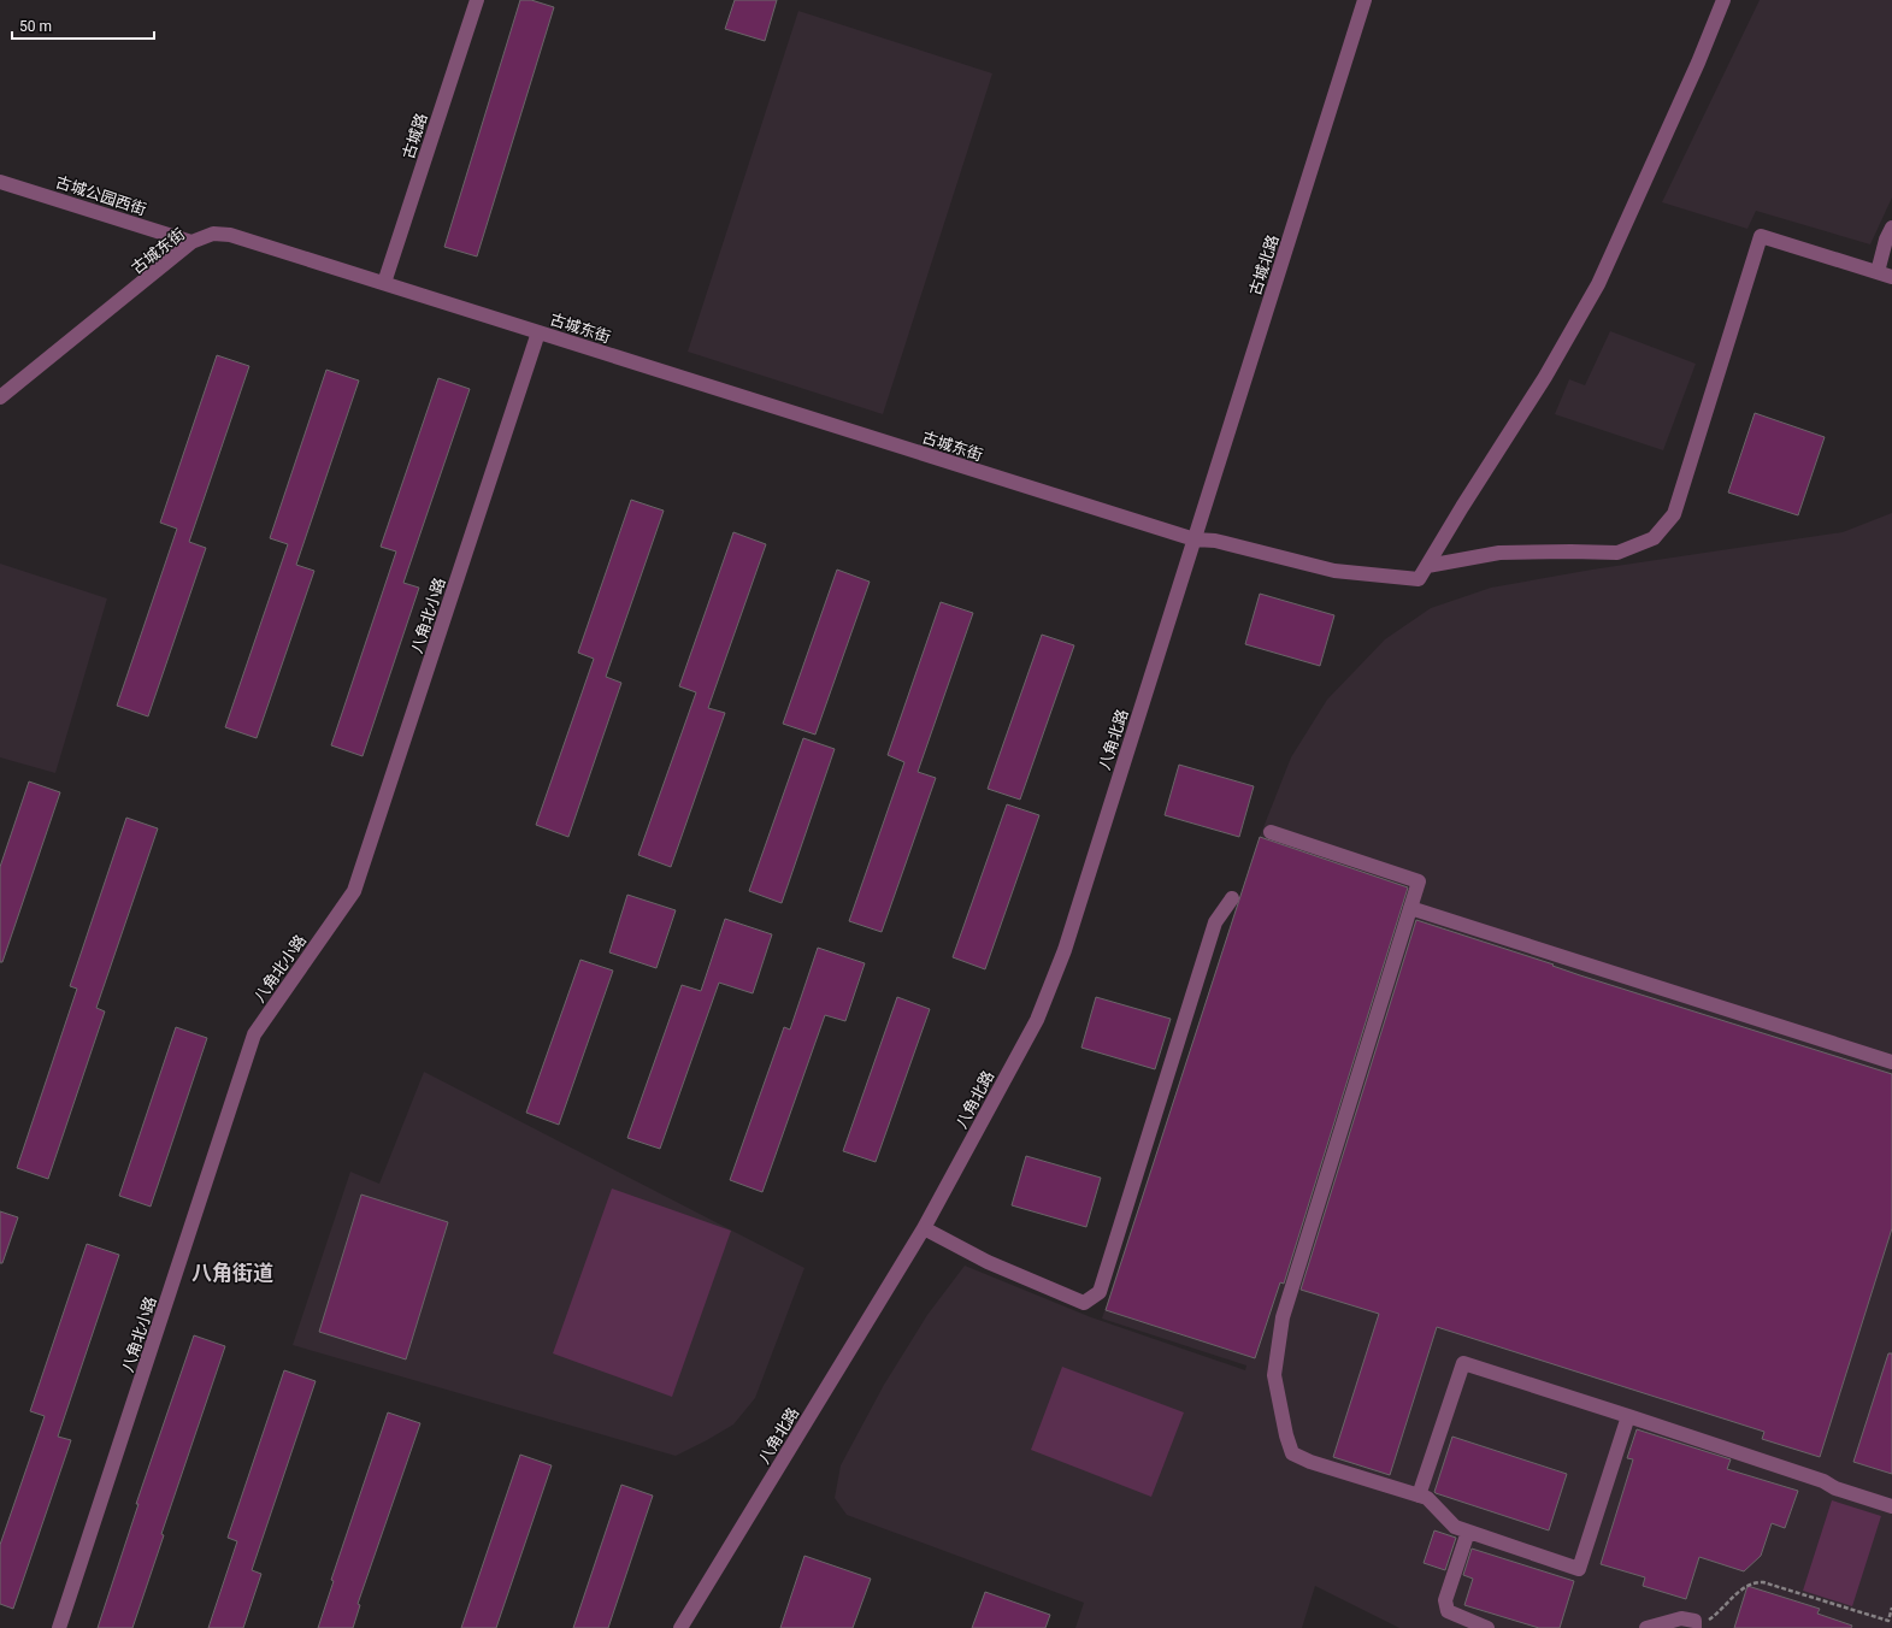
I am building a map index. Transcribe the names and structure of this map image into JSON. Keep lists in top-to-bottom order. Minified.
{"streets":{"street":["古城路","古城公园西街","古城东街","古城北路","八角北小路","八角北路"]},"crossings":[["古城路","古城东街"],["古城公园西街","古城东街"],["古城东街","古城北路"],["古城东街","八角北小路"],["古城东街","八角北路"],["古城北路","八角北路"]],"districts":["八角街道"],"scale_bar":"50 m"}
